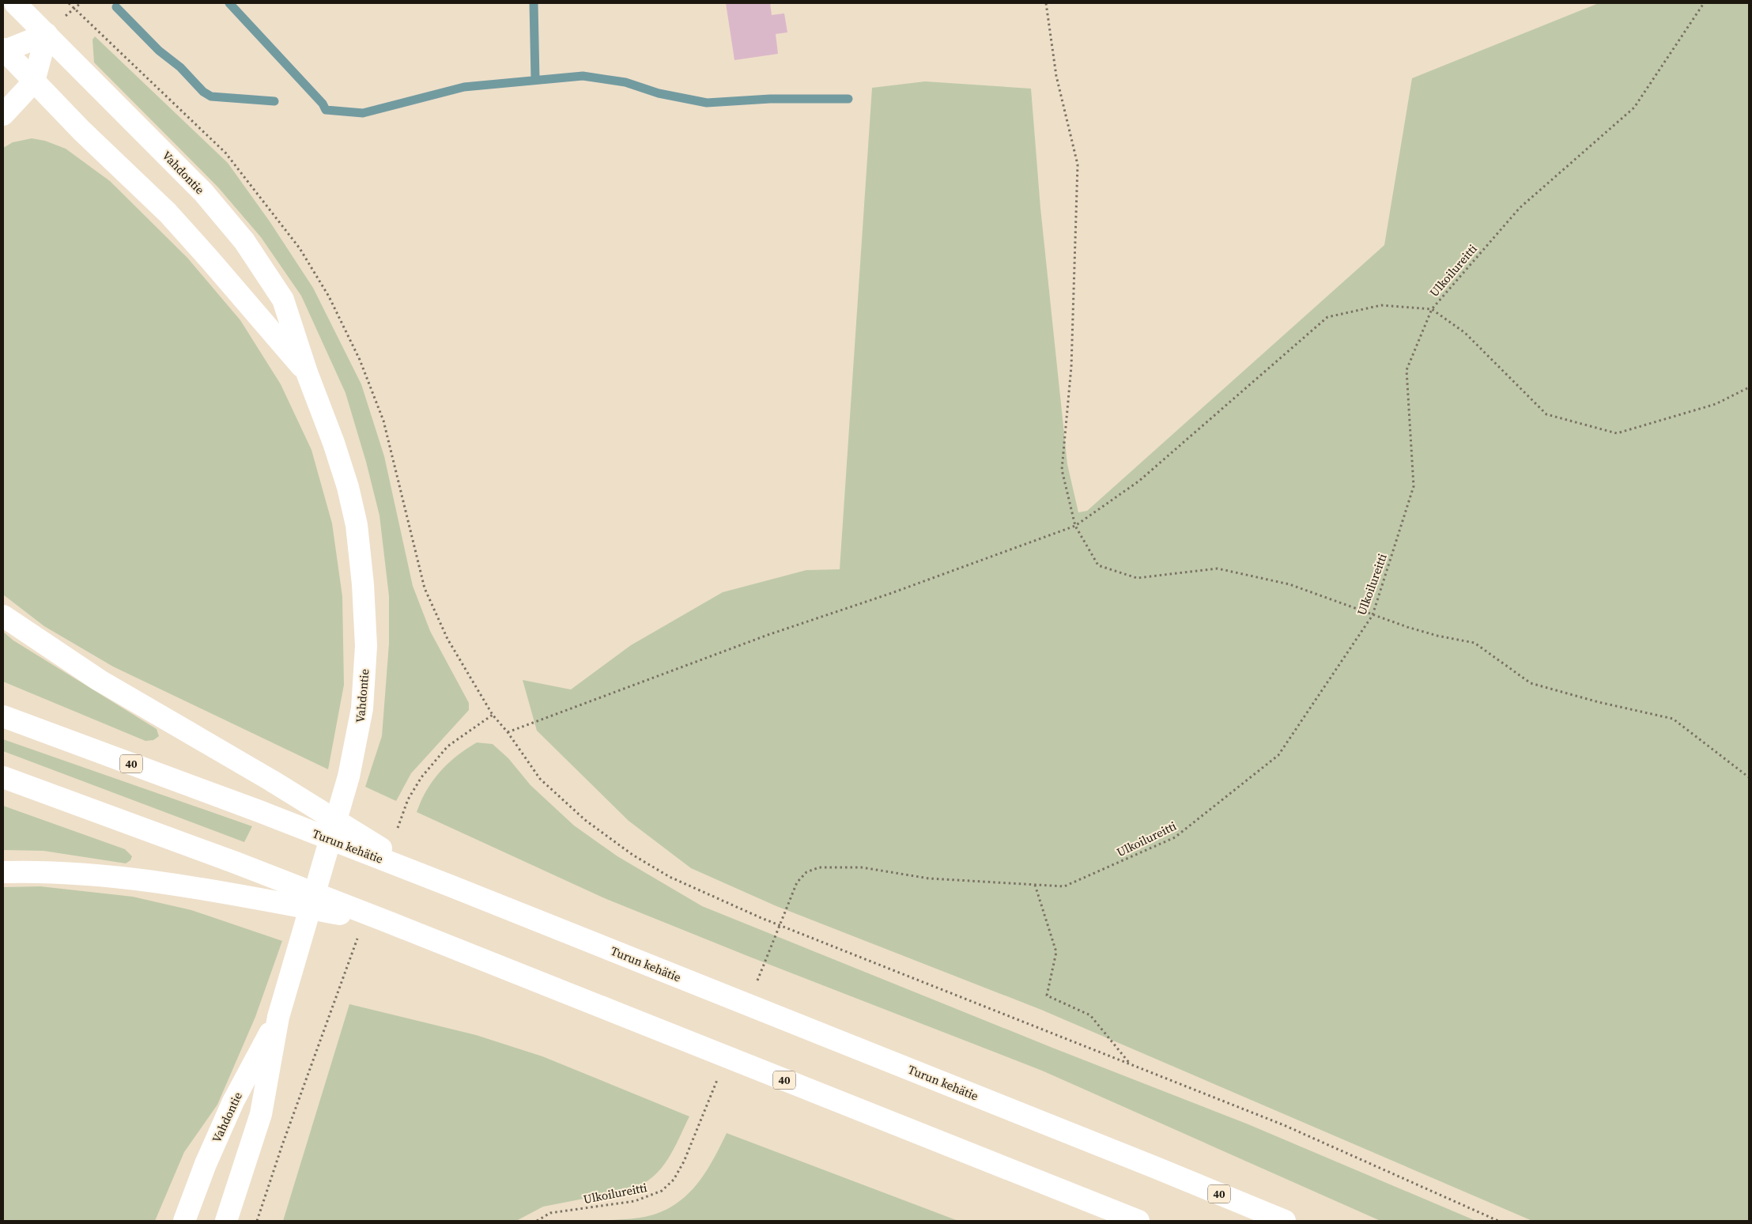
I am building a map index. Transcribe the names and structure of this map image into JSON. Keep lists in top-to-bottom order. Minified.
{"streets":{"main road":["Vahdontie","40","Turun kehätie"],"path":["Ulkoilureitti"]}}
